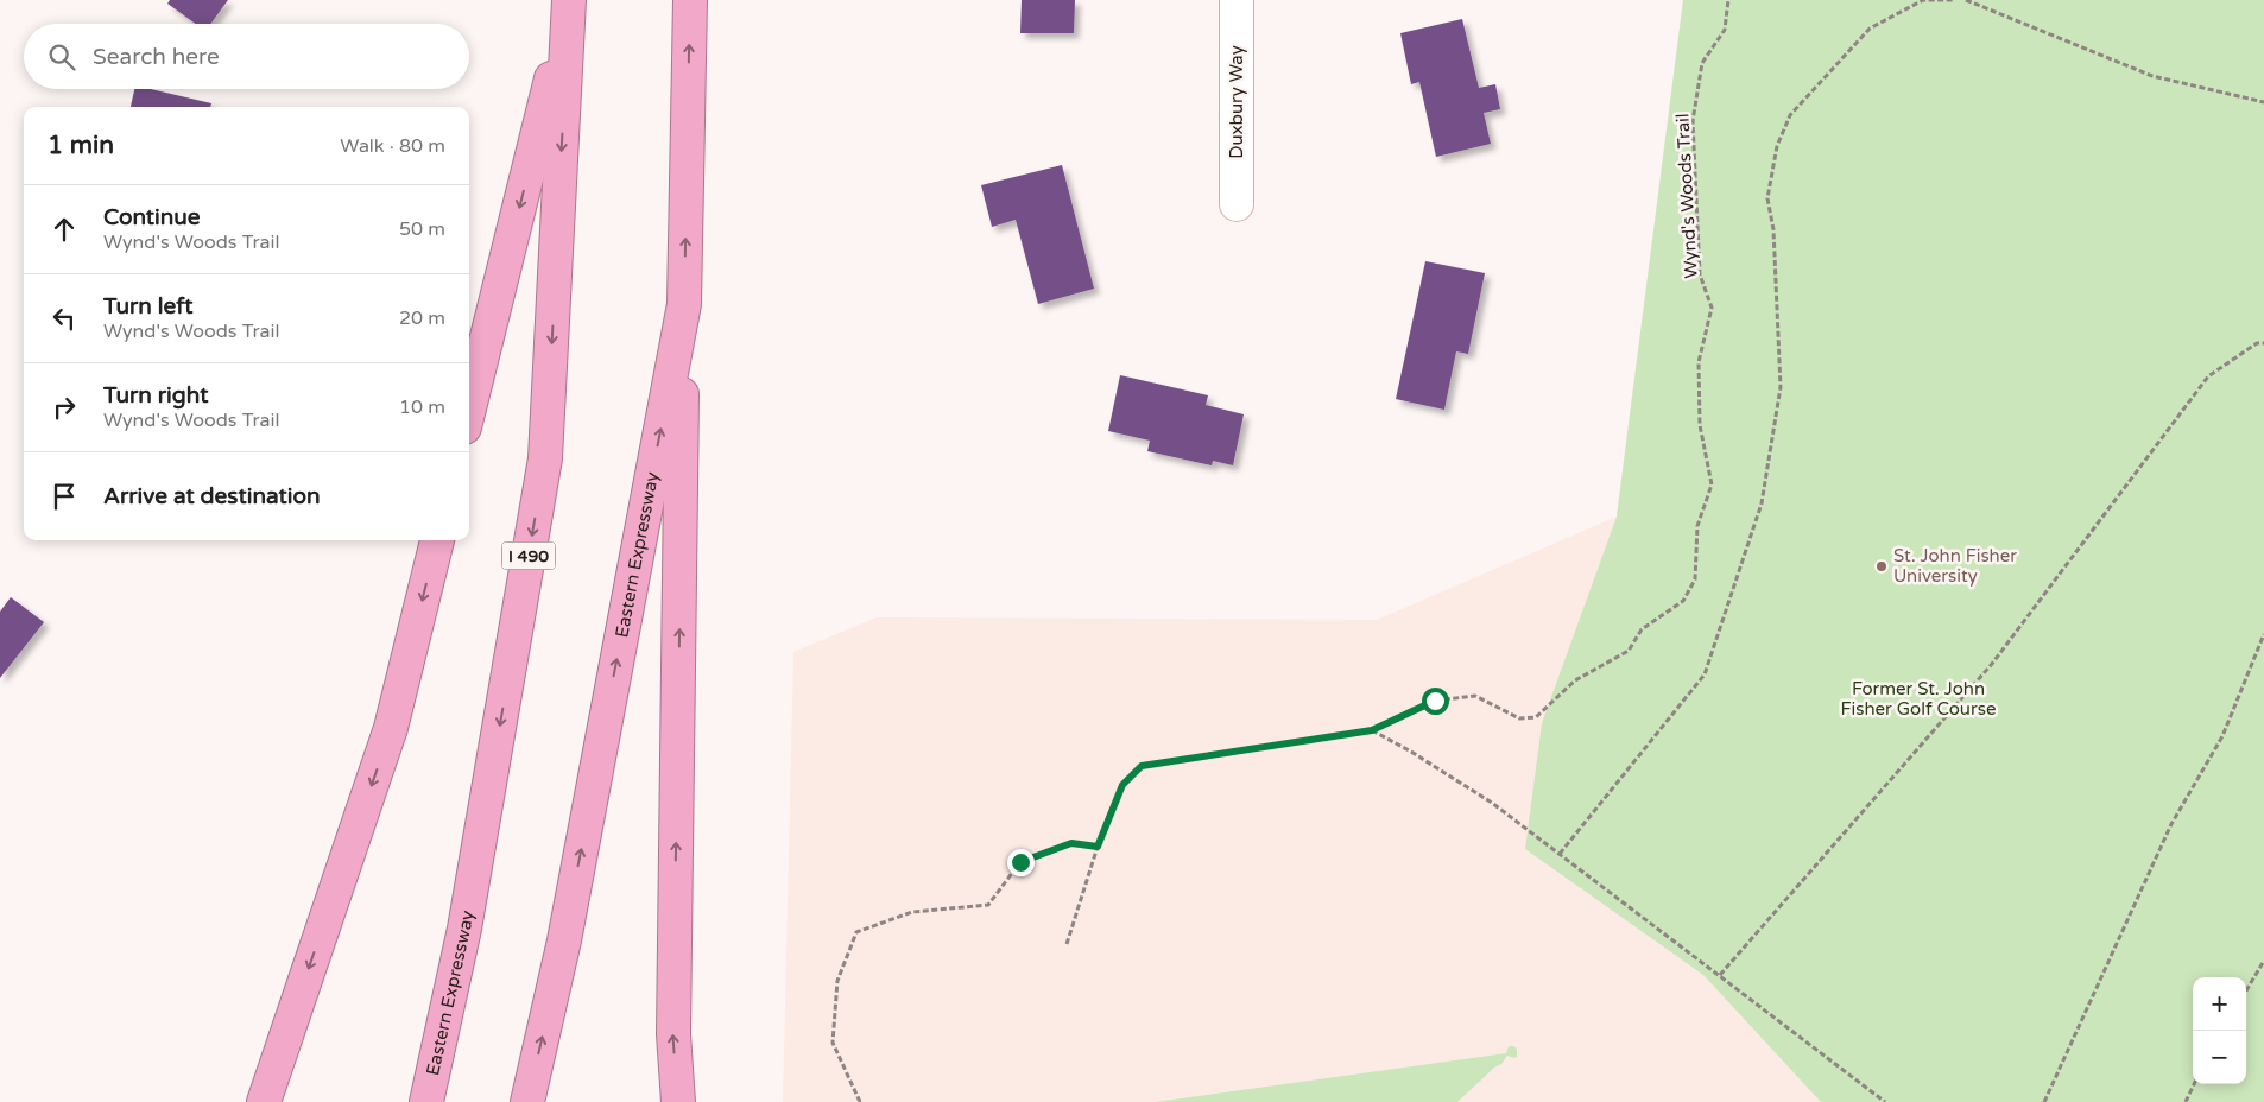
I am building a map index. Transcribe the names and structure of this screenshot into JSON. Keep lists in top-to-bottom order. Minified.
{"streets":{"highway":["Eastern Expressway","I 490"],"street":["Duxbury Way"],"path":["Wynd's Woods Trail"]},"parks":["Former St. John Fisher Golf Course"],"places":["St. John Fisher University"],"page":{"search":"Search here","heading":["1 min","Walk · 80 m"],"list":[["Continue","Wynd's Woods Trail","50 m"],["Turn left","Wynd's Woods Trail","20 m"],["Turn right","Wynd's Woods Trail","10 m"],"Arrive at destination"],"map_buttons":["+","−"]}}
